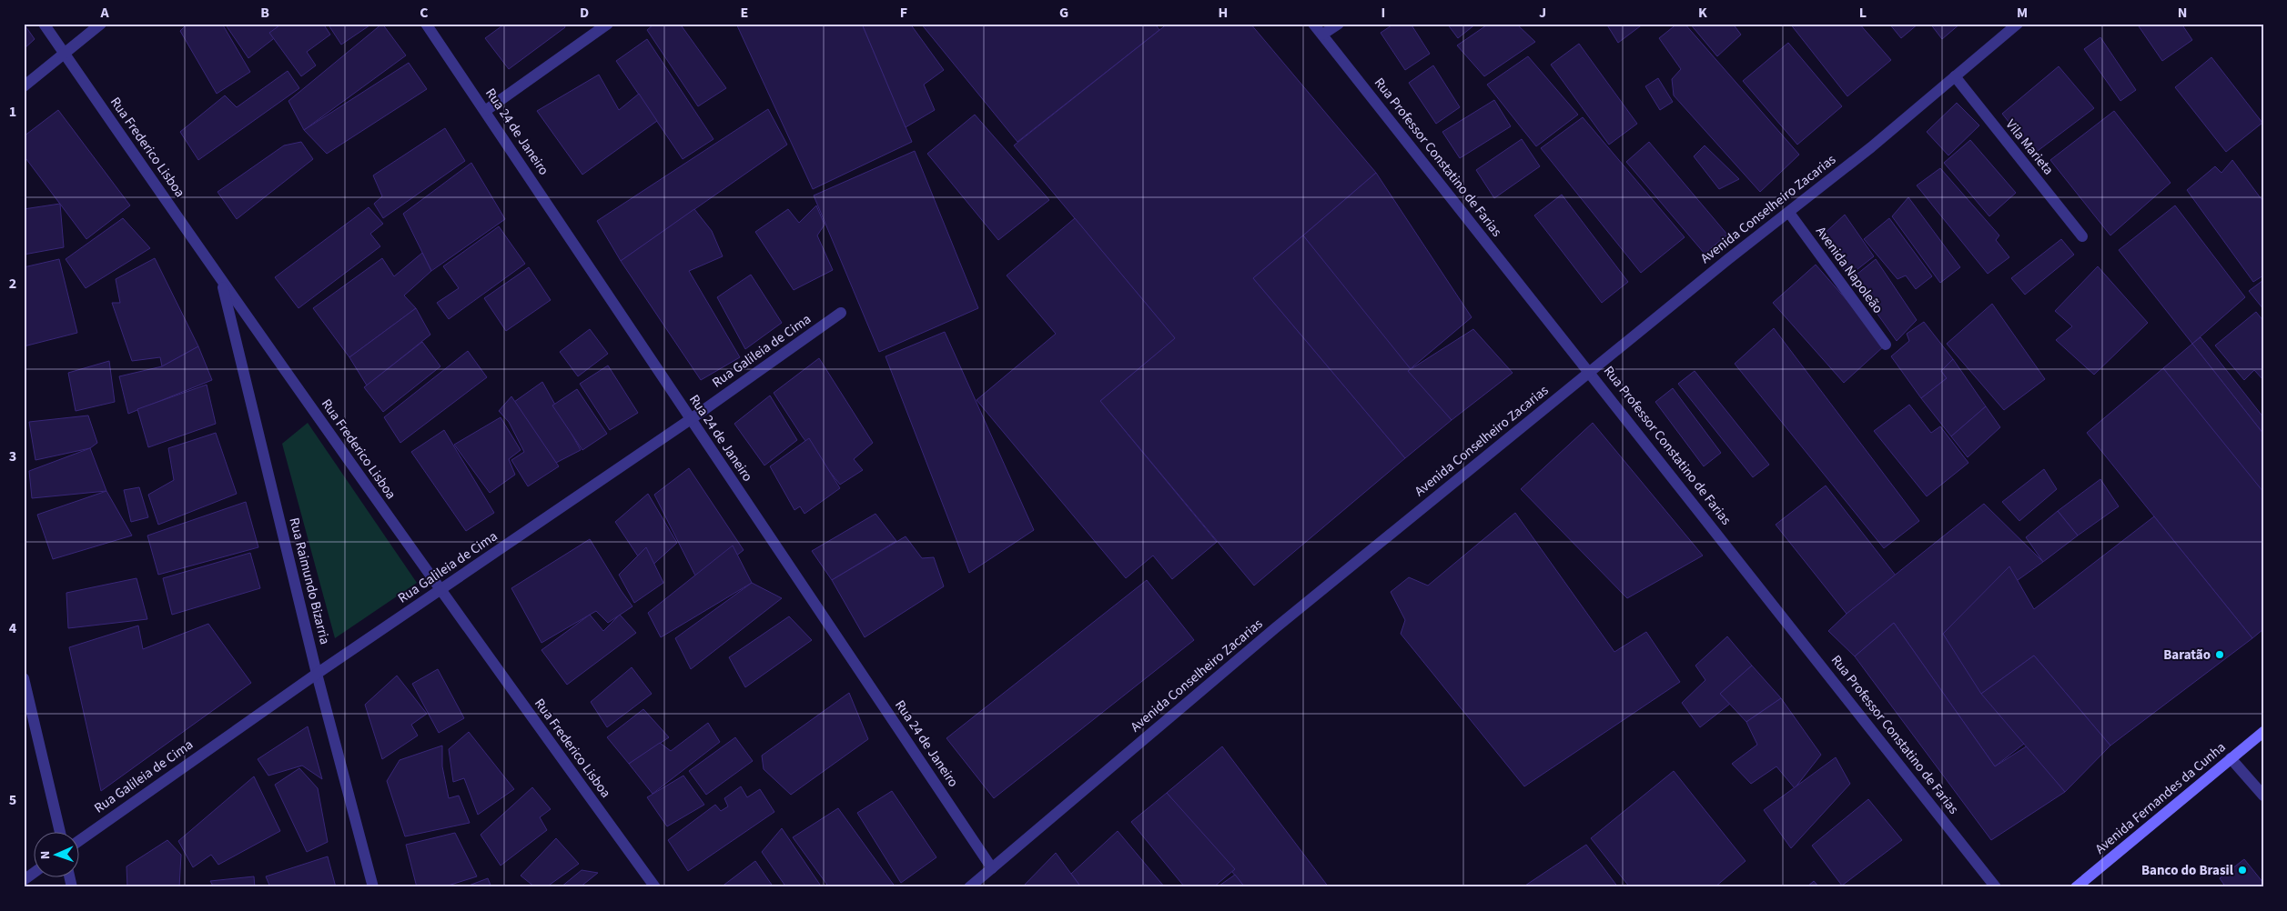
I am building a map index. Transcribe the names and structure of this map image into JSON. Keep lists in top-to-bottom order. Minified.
{"streets":{"main road":["Avenida Fernandes da Cunha"],"street":["Rua 24 de Janeiro","Rua Frederico Lisboa","Vila Marieta","Rua Professor Constatino de Farias","Avenida Conselheiro Zacarias","Avenida Napoleão","Rua Galileia de Cima","Rua Raimundo Bizarria"]},"crossings":[["Rua 24 de Janeiro","Avenida Conselheiro Zacarias"],["Rua 24 de Janeiro","Rua Galileia de Cima"],["Rua Frederico Lisboa","Rua Galileia de Cima"],["Rua Frederico Lisboa","Rua Raimundo Bizarria"],["Vila Marieta","Avenida Conselheiro Zacarias"],["Rua Professor Constatino de Farias","Avenida Conselheiro Zacarias"],["Avenida Conselheiro Zacarias","Avenida Napoleão"],["Rua Galileia de Cima","Rua Raimundo Bizarria"]],"places":["Baratão","Banco do Brasil"],"north":"left","grid":{"columns":["A","B","C","D","E","F","G","H","I","J","K","L","M","N"],"rows":["1","2","3","4","5"]}}
